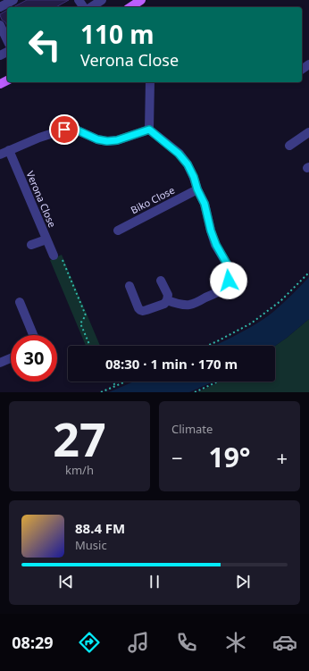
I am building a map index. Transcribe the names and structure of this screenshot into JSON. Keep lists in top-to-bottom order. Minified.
{"streets":{"street":["Verona Close","Biko Close"]},"page":{"turn":["110 m","Verona Close"],"limit":"30","trip":"08:30 · 1 min · 170 m","tile":[["27","km/h"],"Climate"],"heat":["−","19°","+"],"song":["88.4 FM","Music"],"tabs":"08:29"}}
